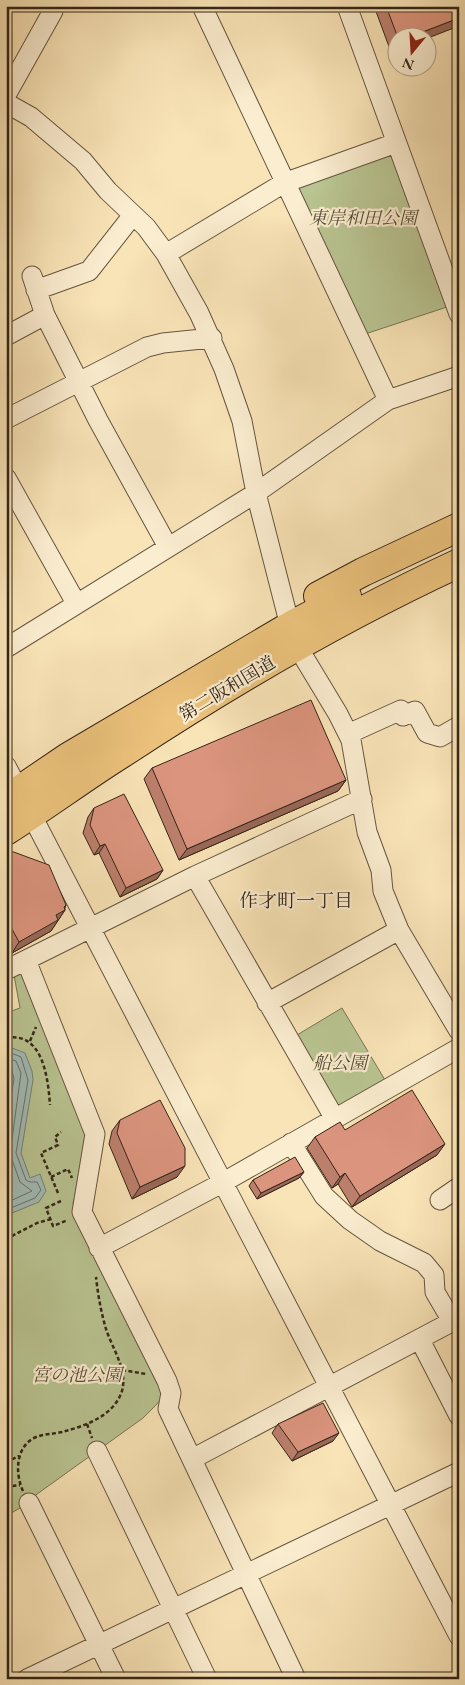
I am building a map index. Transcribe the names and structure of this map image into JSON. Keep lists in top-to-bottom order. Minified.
{"streets":{"highway":["第二阪和国道"]},"districts":["作才町一丁目"],"parks":["東岸和田公園","船公園","宮の池公園"],"north":"bottom"}
